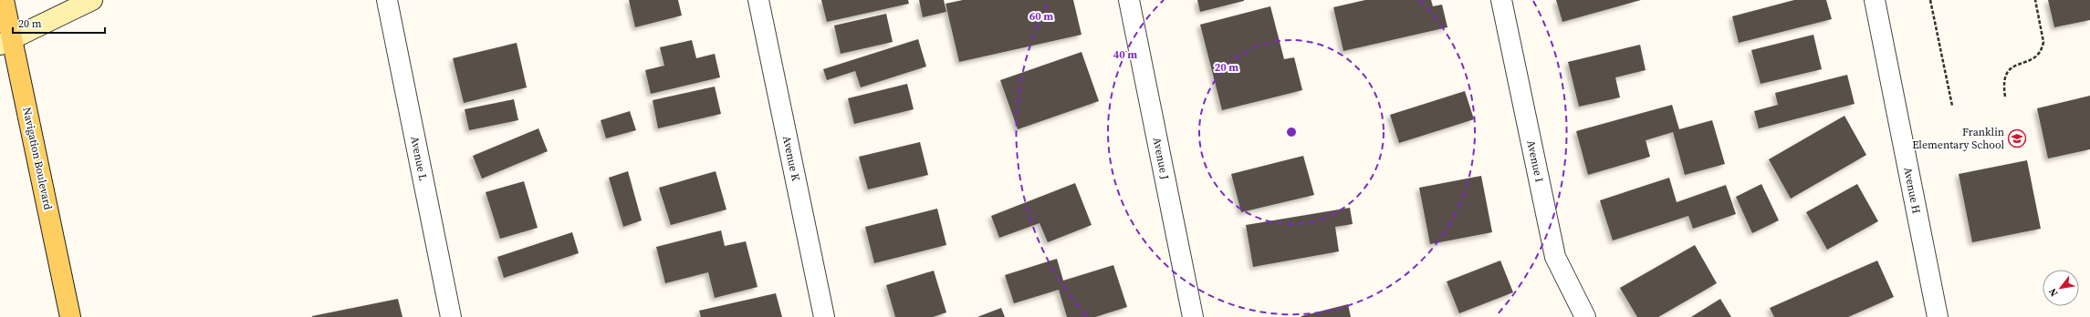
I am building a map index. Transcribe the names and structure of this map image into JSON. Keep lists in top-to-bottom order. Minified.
{"streets":{"main road":["Navigation Boulevard"],"street":["Avenue L","Avenue K","Avenue J","Avenue I","Avenue H"]},"places":{"school or university":["Franklin Elementary School"]},"scale_bar":"20 m","north":"bottom left","rings":["60 m","40 m","20 m"]}
